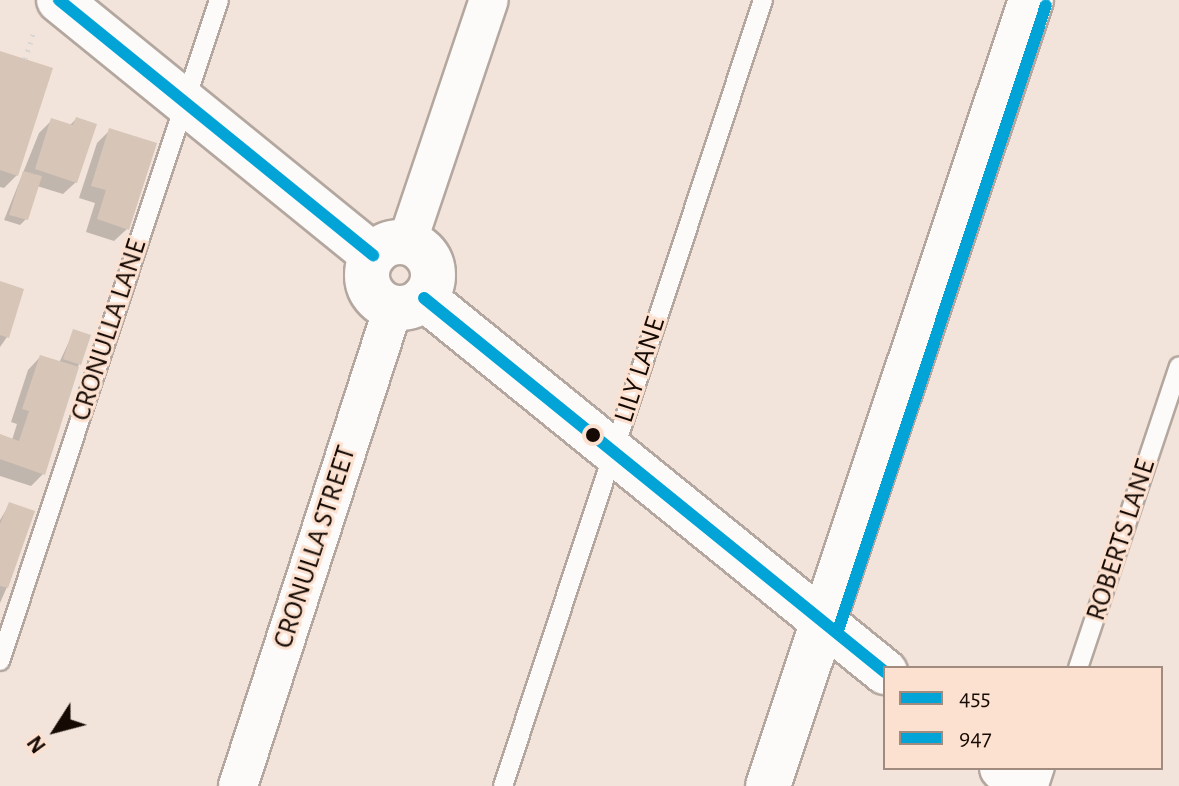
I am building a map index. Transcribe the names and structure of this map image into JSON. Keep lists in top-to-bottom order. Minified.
{"streets":{"street":["CRONULLA STREET"],"lane":["CRONULLA LANE","LILY LANE","ROBERTS LANE"]},"lines":["transit line 455","transit line 947"],"legend":["455","947"],"north":"bottom left"}
